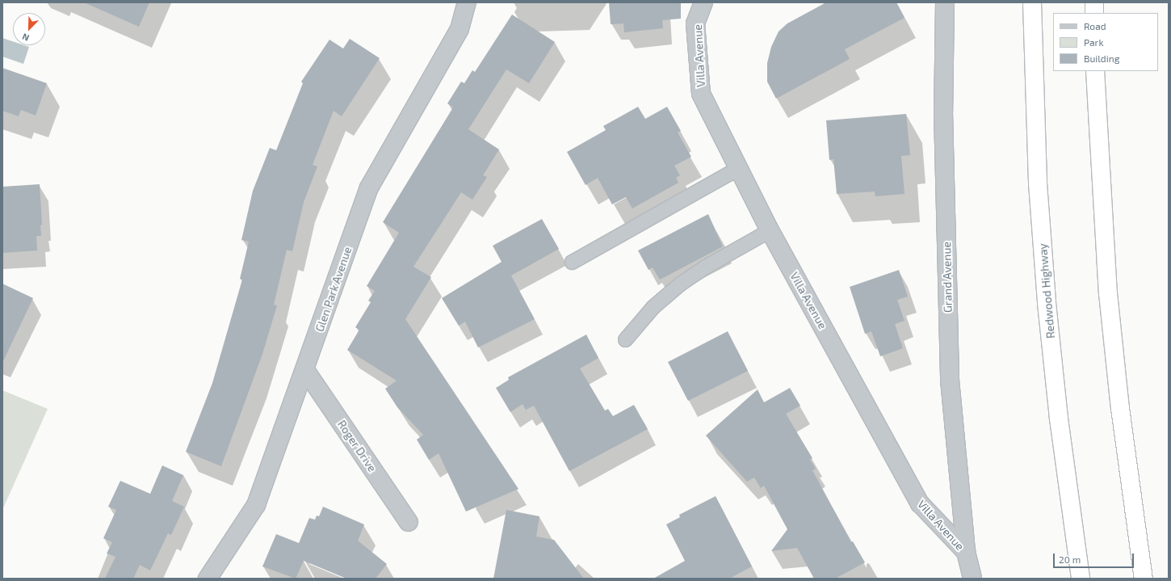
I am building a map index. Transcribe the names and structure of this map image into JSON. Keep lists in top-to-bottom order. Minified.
{"streets":{"highway":["Redwood Highway"],"street":["Villa Avenue","Grand Avenue","Glen Park Avenue","Roger Drive"]},"crossings":[["Villa Avenue","Grand Avenue"],["Glen Park Avenue","Roger Drive"]],"legend":["Road","Park","Building"],"scale_bar":"20 m","north":"bottom left"}
